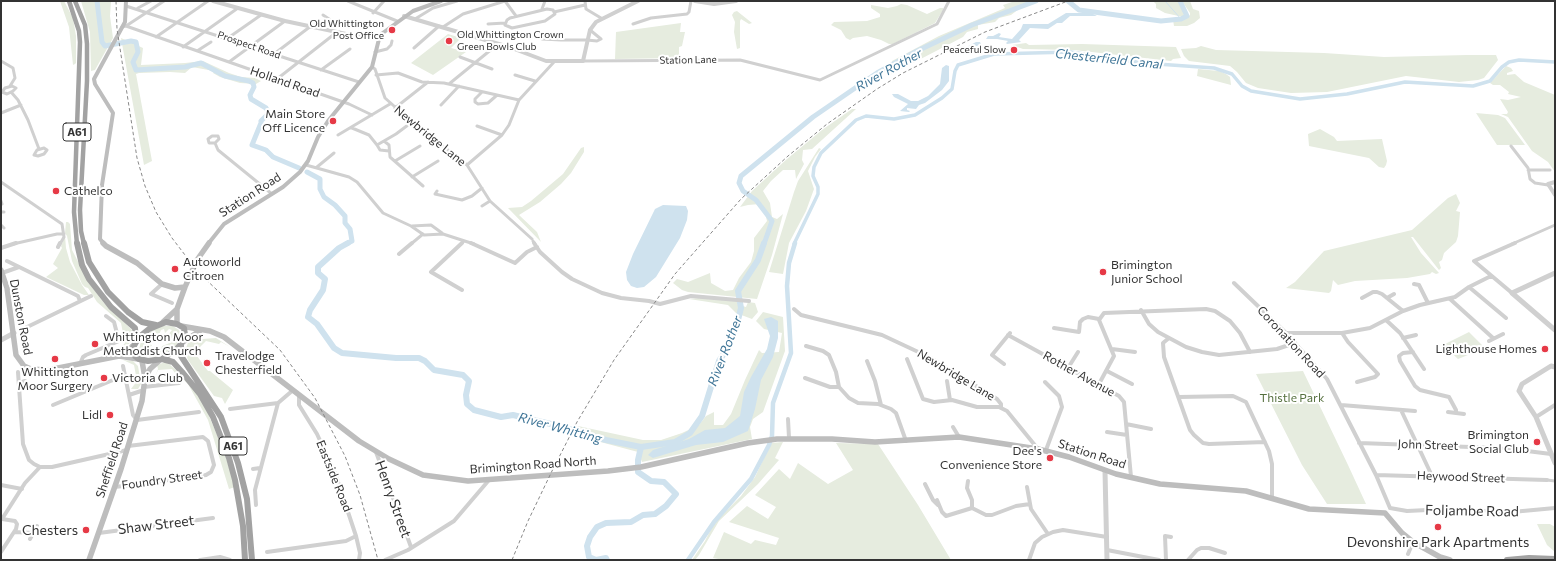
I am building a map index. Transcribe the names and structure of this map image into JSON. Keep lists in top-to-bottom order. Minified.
{"streets":{"highway":["A61"],"main road":["Station Road","Dunston Road","Sheffield Road","Brimington Road North"],"street":["Prospect Road","Station Lane","Holland Road","Newbridge Lane","Coronation Road","Rother Avenue","John Street","Eastside Road","Heywood Street","Foundry Street","Henry Street","Foljambe Road","Shaw Street"]},"crossings":[["A61","Station Road"],["A61","Dunston Road"],["A61","Brimington Road North"],["Newbridge Lane","Station Road"],["Station Road","Dunston Road"],["Station Road","Rother Avenue"],["Station Road","Brimington Road North"],["Dunston Road","Brimington Road North"],["Coronation Road","John Street"],["Coronation Road","Heywood Street"],["Coronation Road","Foljambe Road"],["Sheffield Road","Foundry Street"],["Sheffield Road","Shaw Street"],["Brimington Road North","Eastside Road"],["Brimington Road North","Henry Street"]],"water":["Chesterfield Canal","River Rother","River Whitting"],"parks":["Thistle Park"],"places":["Old Whittington Post Office","Old Whittington Crown Green Bowls Club","Peaceful Slow","Main Store Off Licence","Cathelco","Autoworld Citroen","Brimington Junior School","Whittington Moor Methodist Church","Lighthouse Homes","Whittington Moor Surgery","Travelodge Chesterfield","Victoria Club","Lidl","Brimington Social Club","Dee's Convenience Store","Devonshire Park Apartments","Chesters"]}
